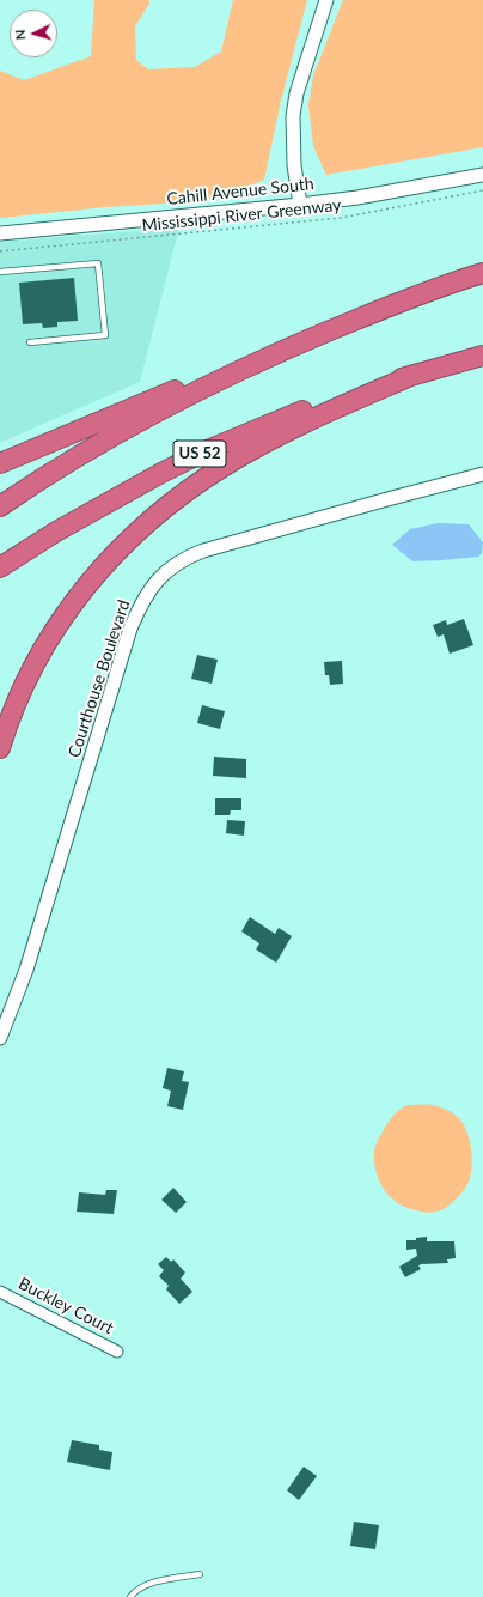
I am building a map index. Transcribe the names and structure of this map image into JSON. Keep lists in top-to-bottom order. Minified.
{"streets":{"highway":["US 52"],"street":["Cahill Avenue South","Courthouse Boulevard","Buckley Court"],"path":["Mississippi River Greenway"]},"north":"left"}
